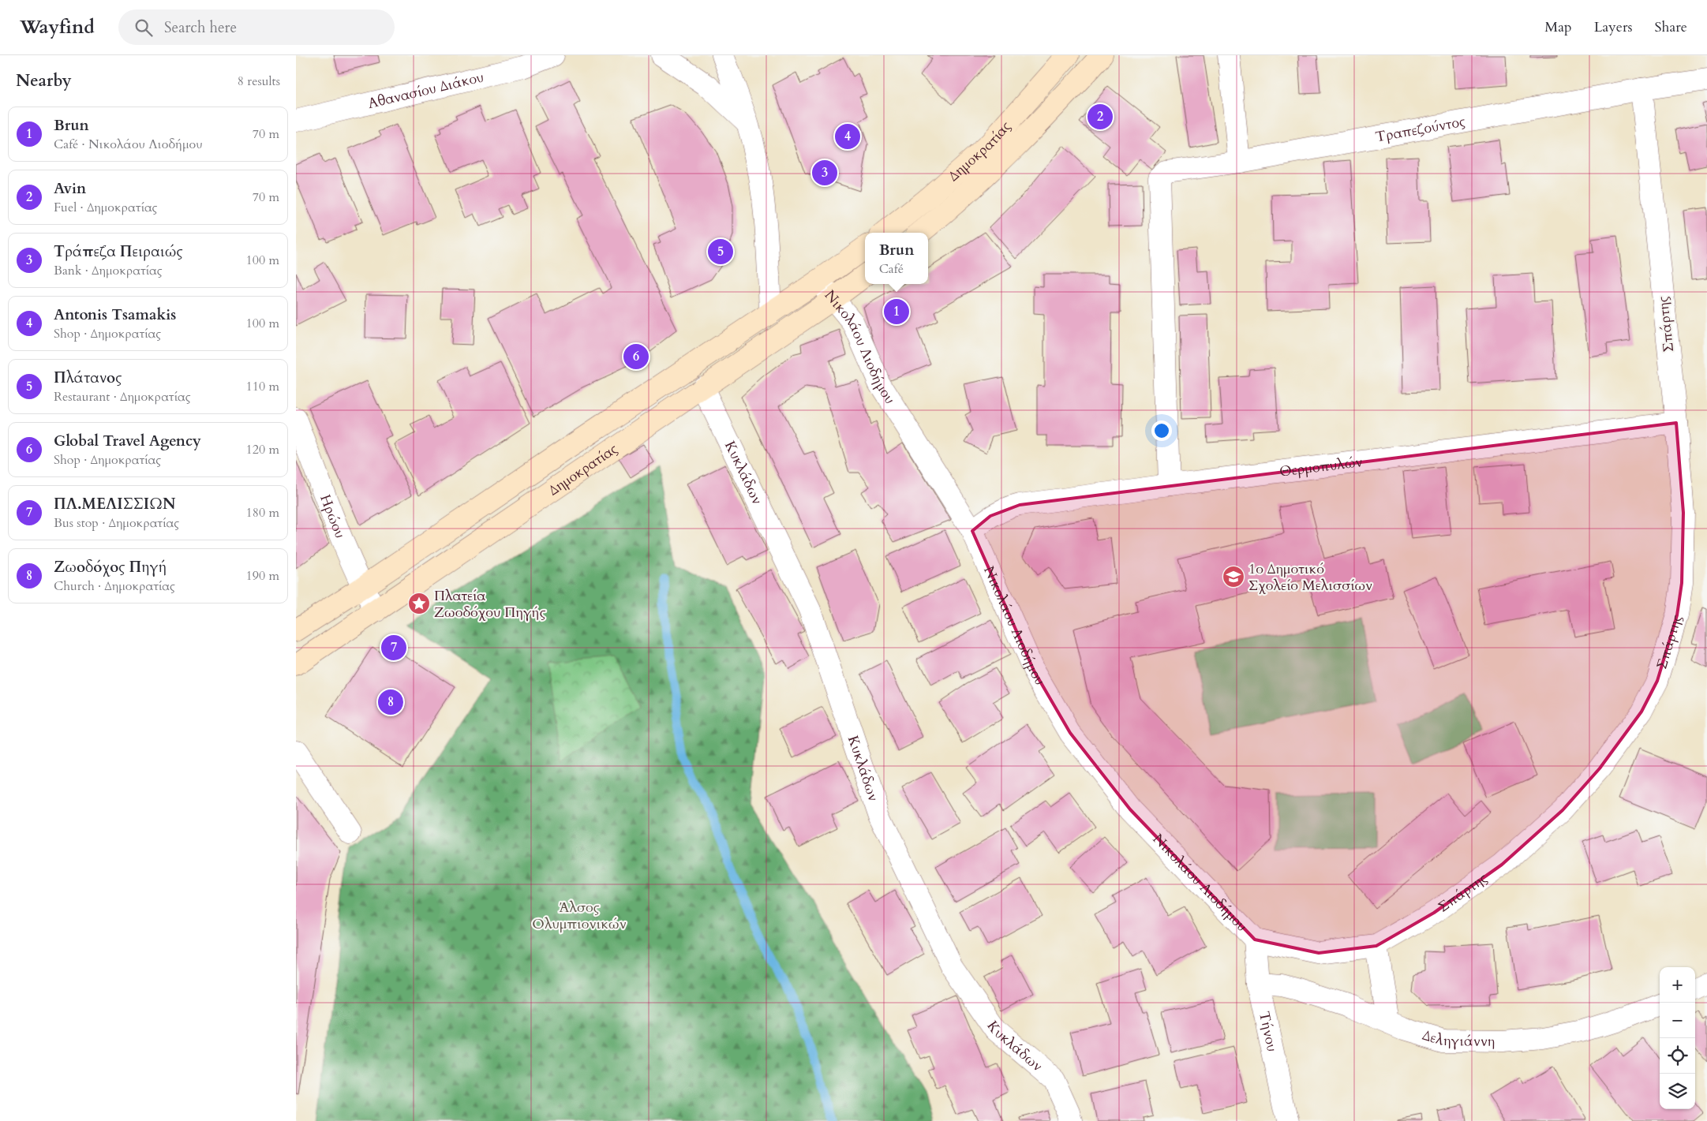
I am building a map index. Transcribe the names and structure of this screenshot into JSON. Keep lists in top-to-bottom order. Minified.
{"streets":{"main road":["Δημοκρατίας"],"street":["Αθανασίου Διάκου","Τραπεζούντος","Σπάρτης","Νικολάου Λιοδήμου","Θερμοπυλών","Κυκλάδων","Ηρώου","Τήνου","Δεληγιάννη"]},"crossings":[["Τραπεζούντος","Σπάρτης"],["Τραπεζούντος","Θερμοπυλών"],["Δημοκρατίας","Νικολάου Λιοδήμου"],["Δημοκρατίας","Κυκλάδων"],["Δημοκρατίας","Ηρώου"],["Σπάρτης","Νικολάου Λιοδήμου"],["Σπάρτης","Θερμοπυλών"],["Σπάρτης","Τήνου"],["Νικολάου Λιοδήμου","Θερμοπυλών"],["Νικολάου Λιοδήμου","Τήνου"],["Τήνου","Δεληγιάννη"]],"parks":["Άλσος Ολυμπιονικών"],"places":{"school or university":["1ο Δημοτικό Σχολείο Μελισσίων"],"place":["Πλατεία Ζωοδόχου Πηγής"]},"page":{"header":"Wayfind","search":"Search here","nav":["Map","Layers","Share"],"heading":["Nearby","8 results"],"pins":["2","4","3","5","1","6","7","8"],"list":[{"mark":"1","name":"Brun","note":"Café · Νικολάου Λιοδήμου","value":"70 m"},{"mark":"2","name":"Avin","note":"Fuel · Δημοκρατίας","value":"70 m"},{"mark":"3","name":"Τράπεζα Πειραιώς","note":"Bank · Δημοκρατίας","value":"100 m"},{"mark":"4","name":"Antonis Tsamakis","note":"Shop · Δημοκρατίας","value":"100 m"},{"mark":"5","name":"Πλάτανος","note":"Restaurant · Δημοκρατίας","value":"110 m"},{"mark":"6","name":"Global Travel Agency","note":"Shop · Δημοκρατίας","value":"120 m"},{"mark":"7","name":"ΠΛ.ΜΕΛΙΣΣΙΩΝ","note":"Bus stop · Δημοκρατίας","value":"180 m"},{"mark":"8","name":"Ζωοδόχος Πηγή","note":"Church · Δημοκρατίας","value":"190 m"}],"popup":["Brun","Café"],"map_buttons":["+","−"]}}
